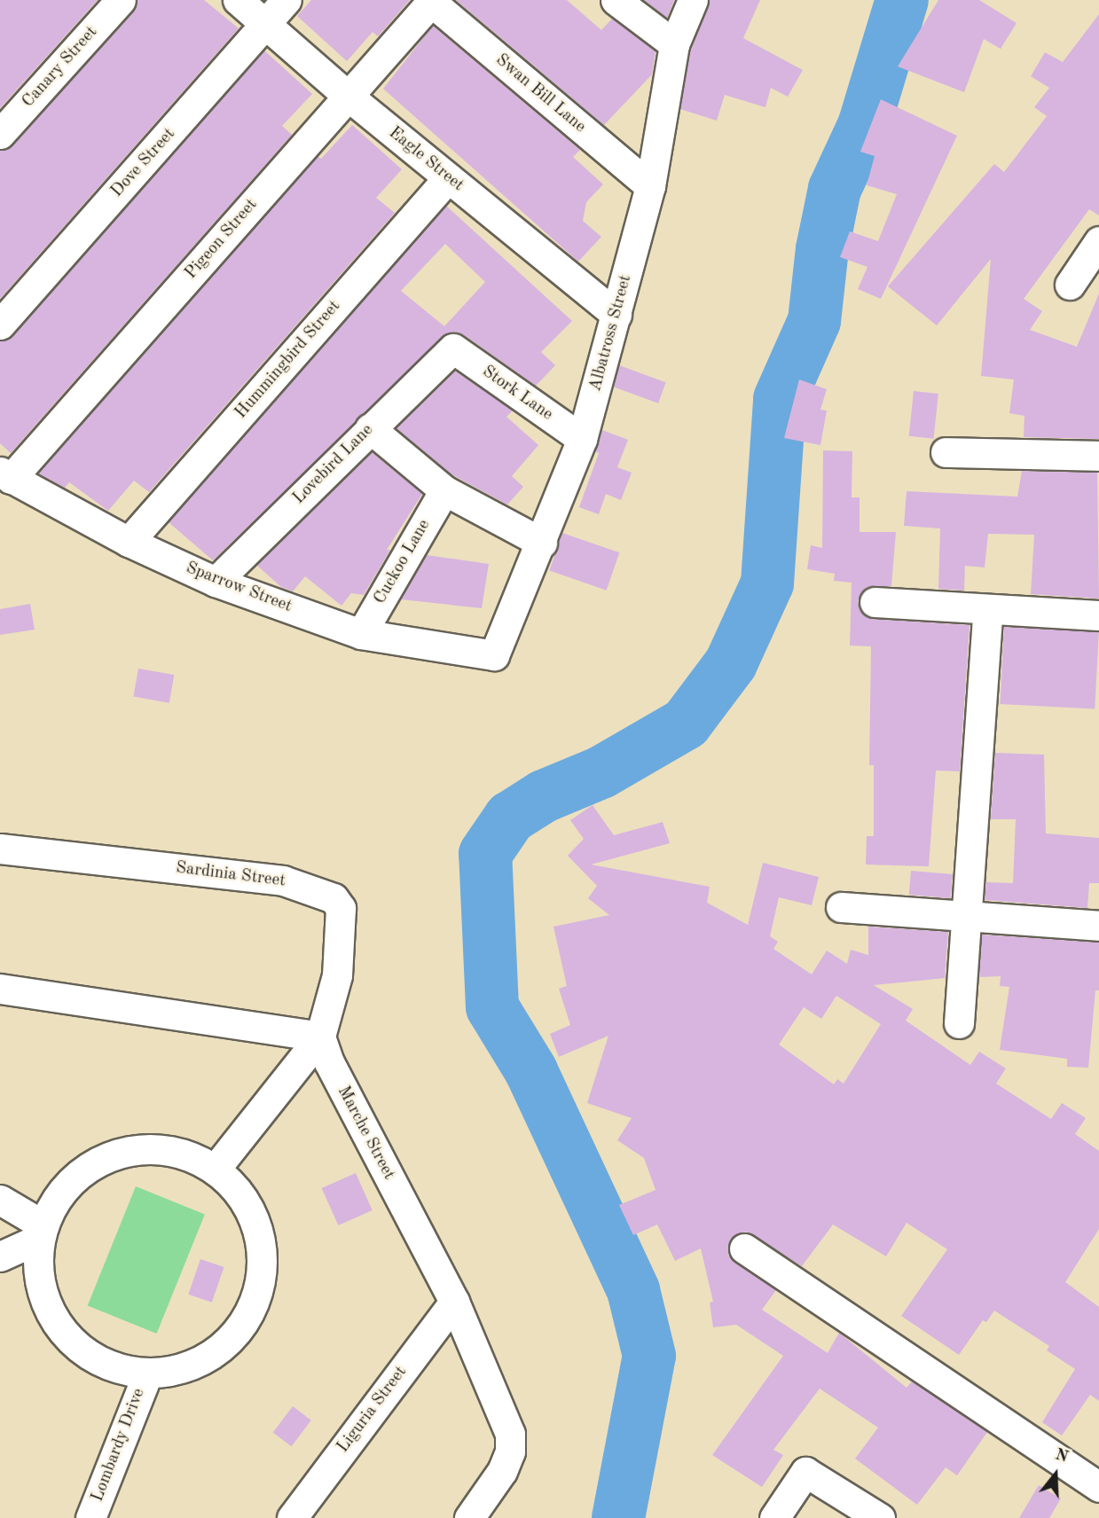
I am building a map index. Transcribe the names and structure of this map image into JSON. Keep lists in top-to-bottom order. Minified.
{"streets":{"street":["Canary Street","Swan Bill Lane","Eagle Street","Dove Street","Pigeon Street","Albatross Street","Hummingbird Street","Stork Lane","Lovebird Lane","Cuckoo Lane","Sparrow Street","Sardinia Street","Marche Street","Liguria Street","Lombardy Drive"]},"crossings":[["Swan Bill Lane","Pigeon Street"],["Swan Bill Lane","Albatross Street"],["Eagle Street","Dove Street"],["Eagle Street","Pigeon Street"],["Eagle Street","Albatross Street"],["Eagle Street","Hummingbird Street"],["Pigeon Street","Sparrow Street"],["Albatross Street","Stork Lane"],["Albatross Street","Sparrow Street"],["Hummingbird Street","Sparrow Street"],["Stork Lane","Lovebird Lane"],["Lovebird Lane","Sparrow Street"],["Cuckoo Lane","Sparrow Street"],["Sardinia Street","Marche Street"],["Marche Street","Liguria Street"]],"north":"top"}
